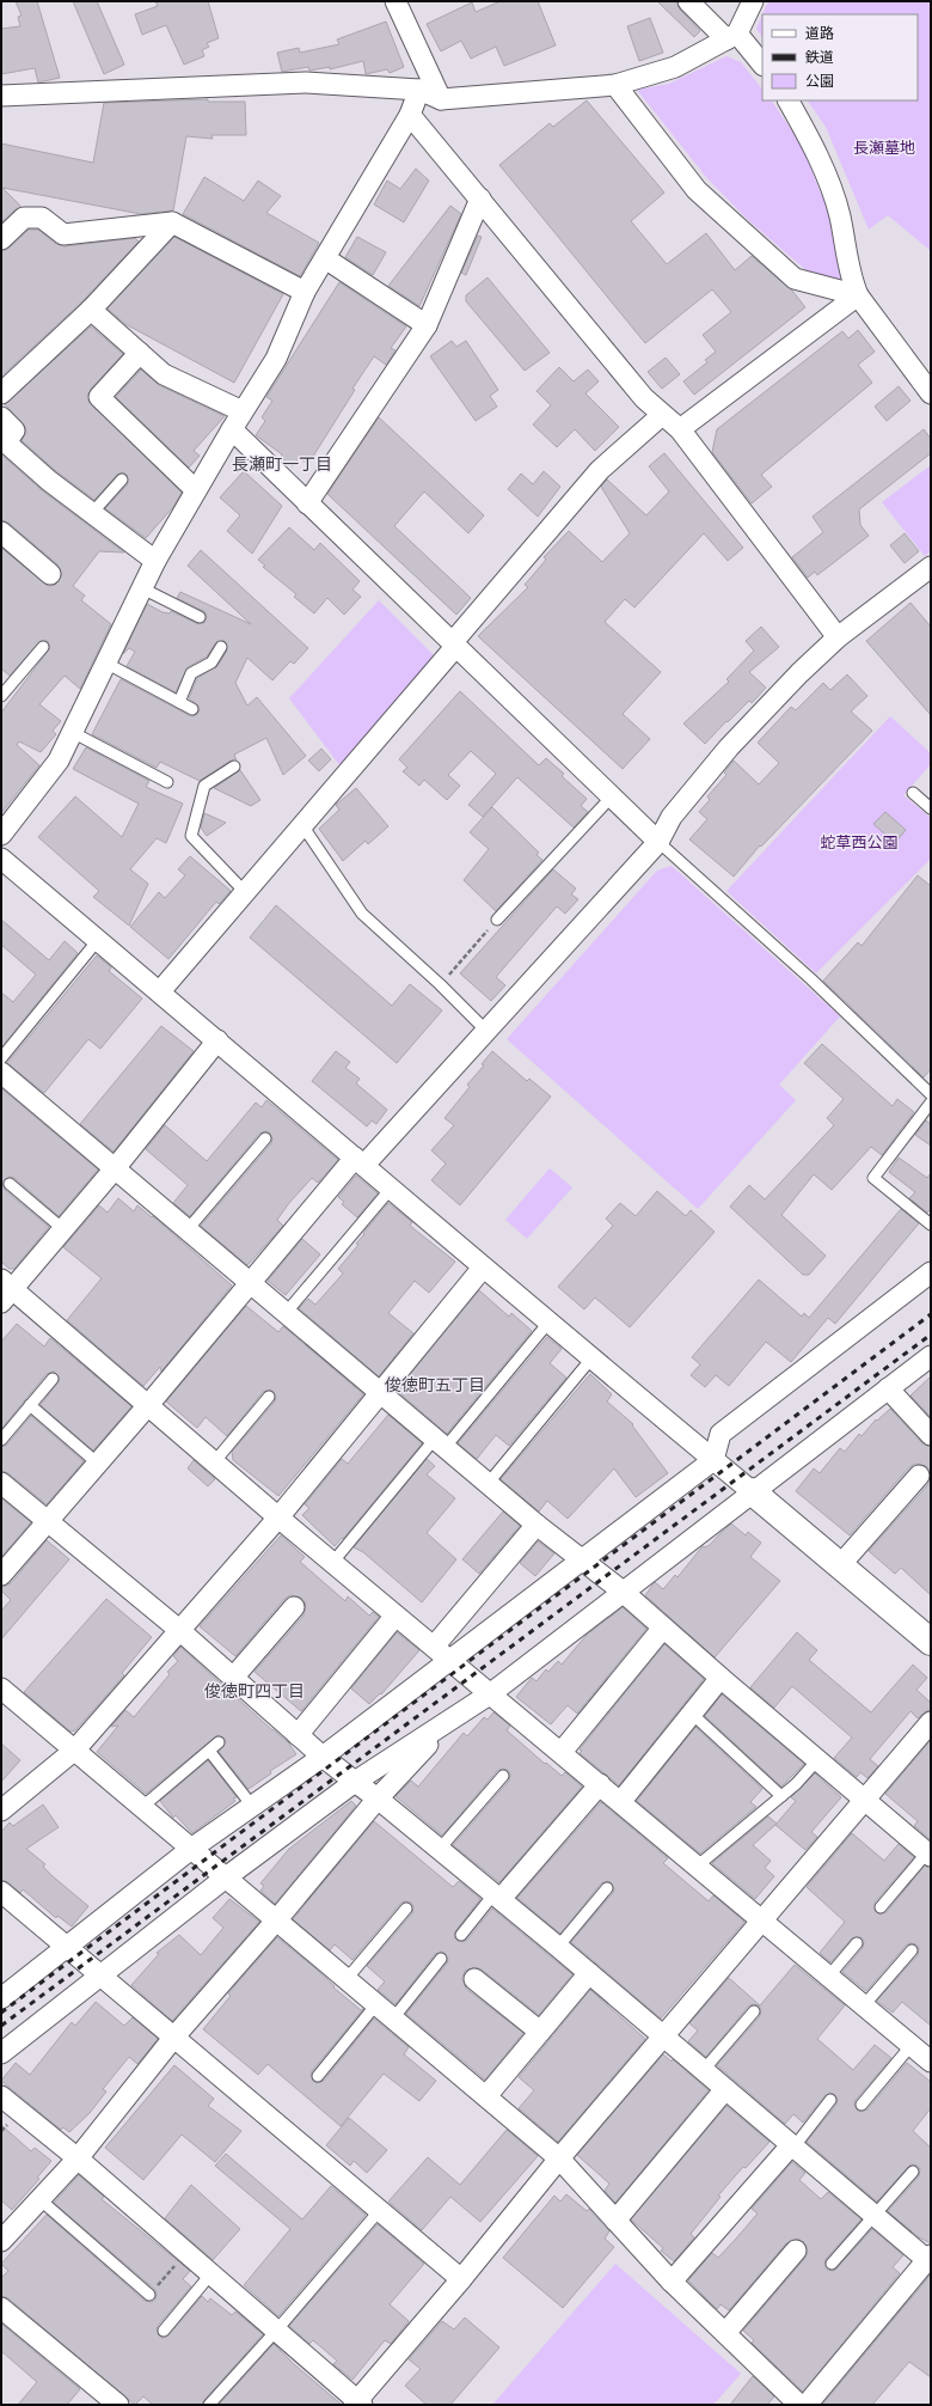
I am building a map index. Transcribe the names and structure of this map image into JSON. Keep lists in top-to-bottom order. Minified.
{"districts":["長瀬町一丁目","俊徳町五丁目","俊徳町四丁目"],"parks":["長瀬墓地","蛇草西公園"],"legend":["道路","鉄道","公園"]}
